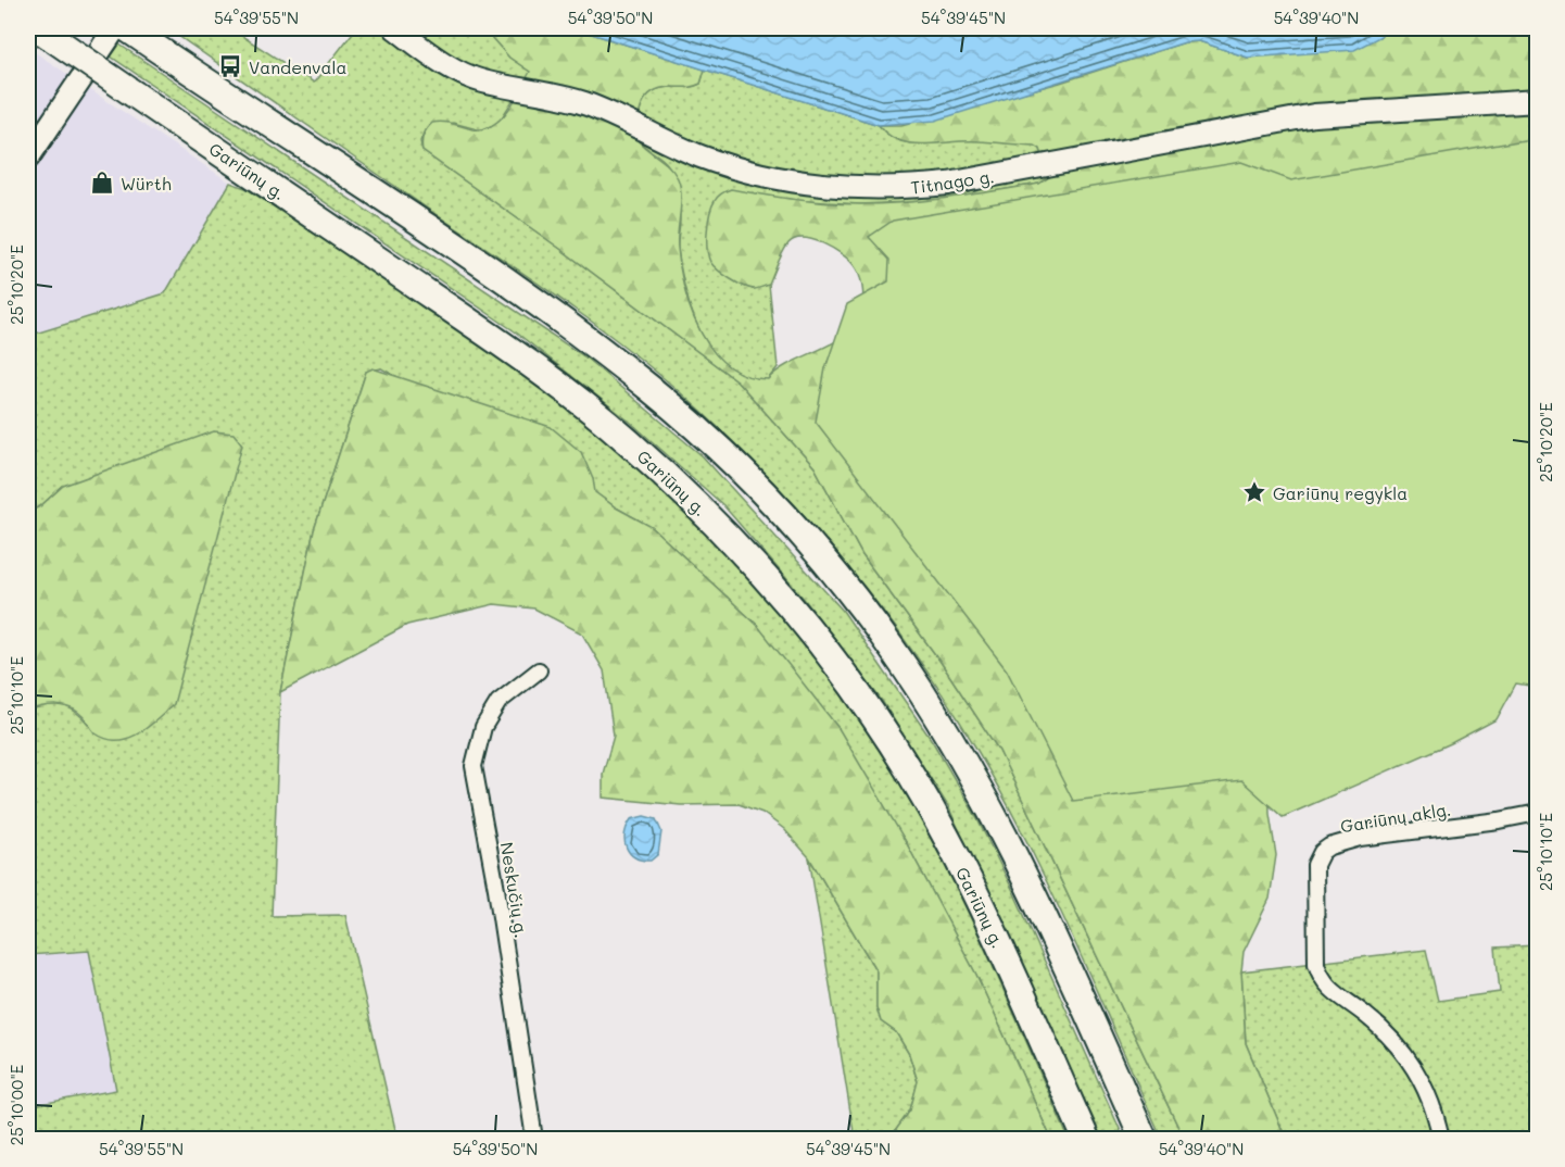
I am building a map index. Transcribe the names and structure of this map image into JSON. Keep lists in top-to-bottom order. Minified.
{"streets":{"highway":["Gariūnų g."],"street":["Titnago g.","Gariūnų aklg.","Neskučių g."]},"places":{"bus stop":["Vandenvala"],"shop":["Würth"],"place":["Gariūnų regykla"]},"coordinates":["54°39'55\"N","54°39'50\"N","54°39'45\"N","54°39'40\"N","25°10'20\"E","25°10'10\"E","25°10'00\"E"]}
